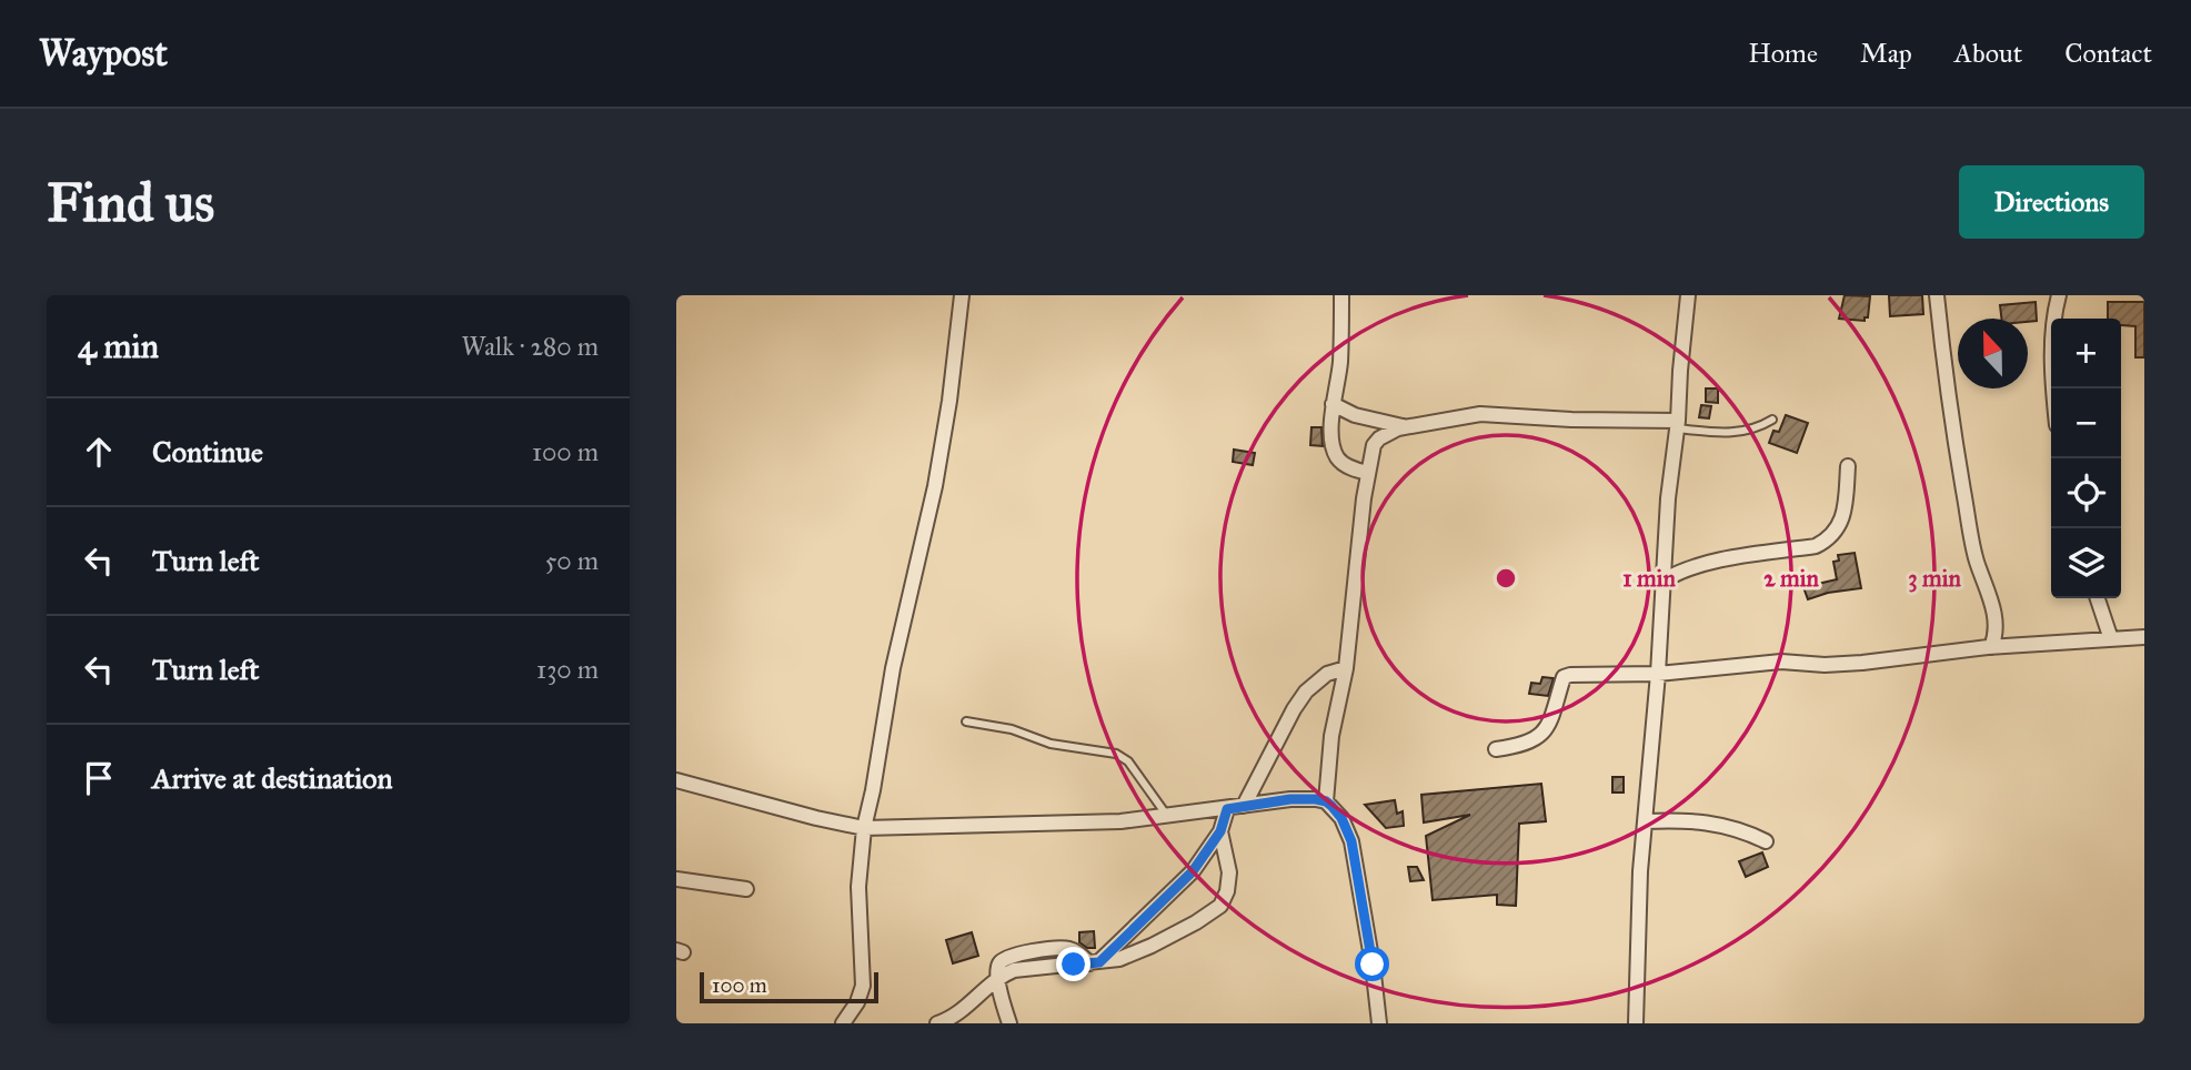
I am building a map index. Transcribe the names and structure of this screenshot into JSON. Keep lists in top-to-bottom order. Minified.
{"scale_bar":"100 m","north":"top","page":{"header":"Waypost","nav":["Home","Map","About","Contact"],"buttons":"Directions","title":"Find us","heading":["4 min","Walk · 280 m"],"map_buttons":["+","−"],"list":[["Continue","100 m"],["Turn left","50 m"],["Turn left","130 m"],"Arrive at destination"],"scale":"100 m"},"rings":["1 min","2 min","3 min"]}
